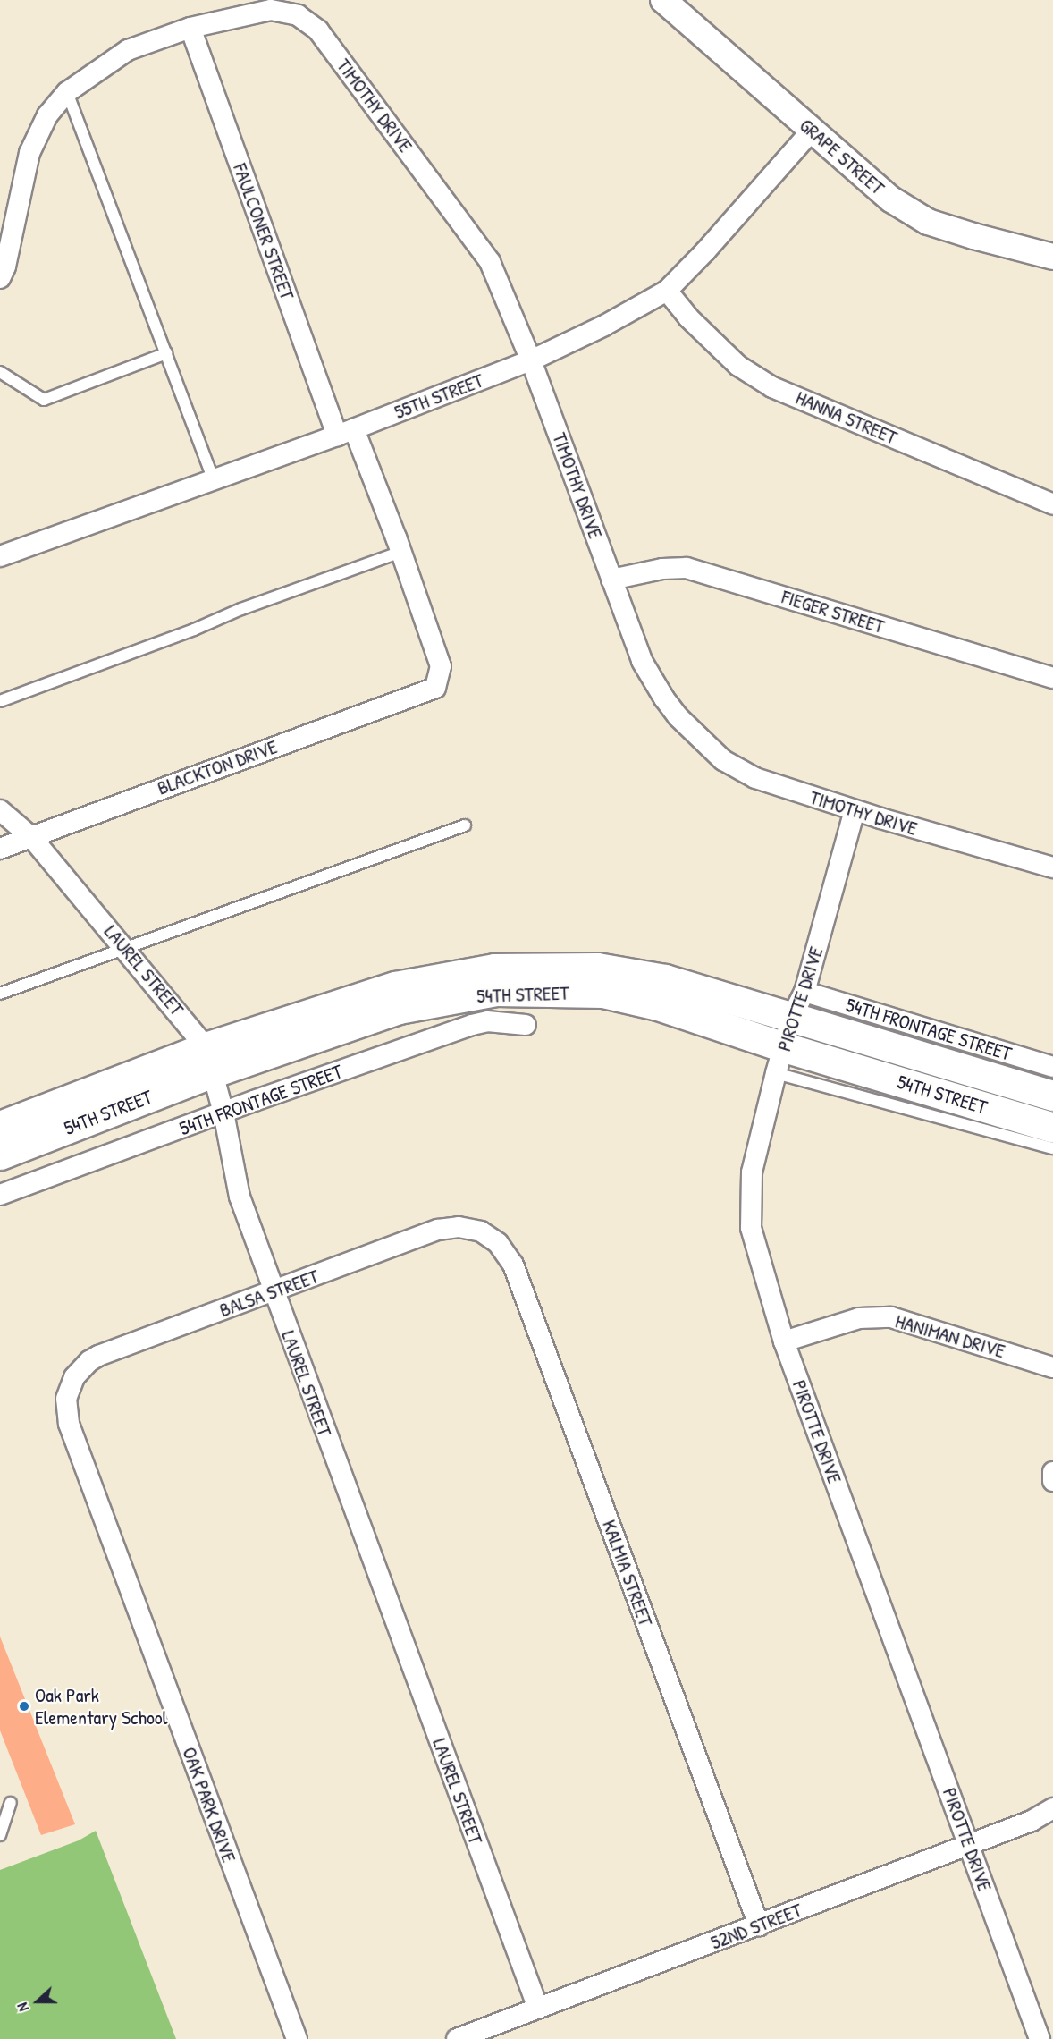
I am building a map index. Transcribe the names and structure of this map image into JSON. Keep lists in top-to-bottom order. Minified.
{"streets":{"main road":["54TH STREET"],"street":["TIMOTHY DRIVE","GRAPE STREET","FAULCONER STREET","55TH STREET","HANNA STREET","FIEGER STREET","BLACKTON DRIVE","LAUREL STREET","PIROTTE DRIVE","54TH FRONTAGE STREET","BALSA STREET","HANIMAN DRIVE","KALMIA STREET","OAK PARK DRIVE","52ND STREET"]},"crossings":[["TIMOTHY DRIVE","FAULCONER STREET"],["TIMOTHY DRIVE","55TH STREET"],["TIMOTHY DRIVE","FIEGER STREET"],["TIMOTHY DRIVE","PIROTTE DRIVE"],["GRAPE STREET","55TH STREET"],["FAULCONER STREET","55TH STREET"],["FAULCONER STREET","BLACKTON DRIVE"],["55TH STREET","HANNA STREET"],["BLACKTON DRIVE","LAUREL STREET"],["LAUREL STREET","54TH STREET"],["LAUREL STREET","54TH FRONTAGE STREET"],["LAUREL STREET","BALSA STREET"],["LAUREL STREET","52ND STREET"],["54TH STREET","PIROTTE DRIVE"],["54TH STREET","54TH FRONTAGE STREET"],["PIROTTE DRIVE","54TH FRONTAGE STREET"],["PIROTTE DRIVE","HANIMAN DRIVE"],["PIROTTE DRIVE","52ND STREET"],["BALSA STREET","KALMIA STREET"],["BALSA STREET","OAK PARK DRIVE"],["KALMIA STREET","52ND STREET"]],"places":["Oak Park Elementary School"],"north":"left"}
